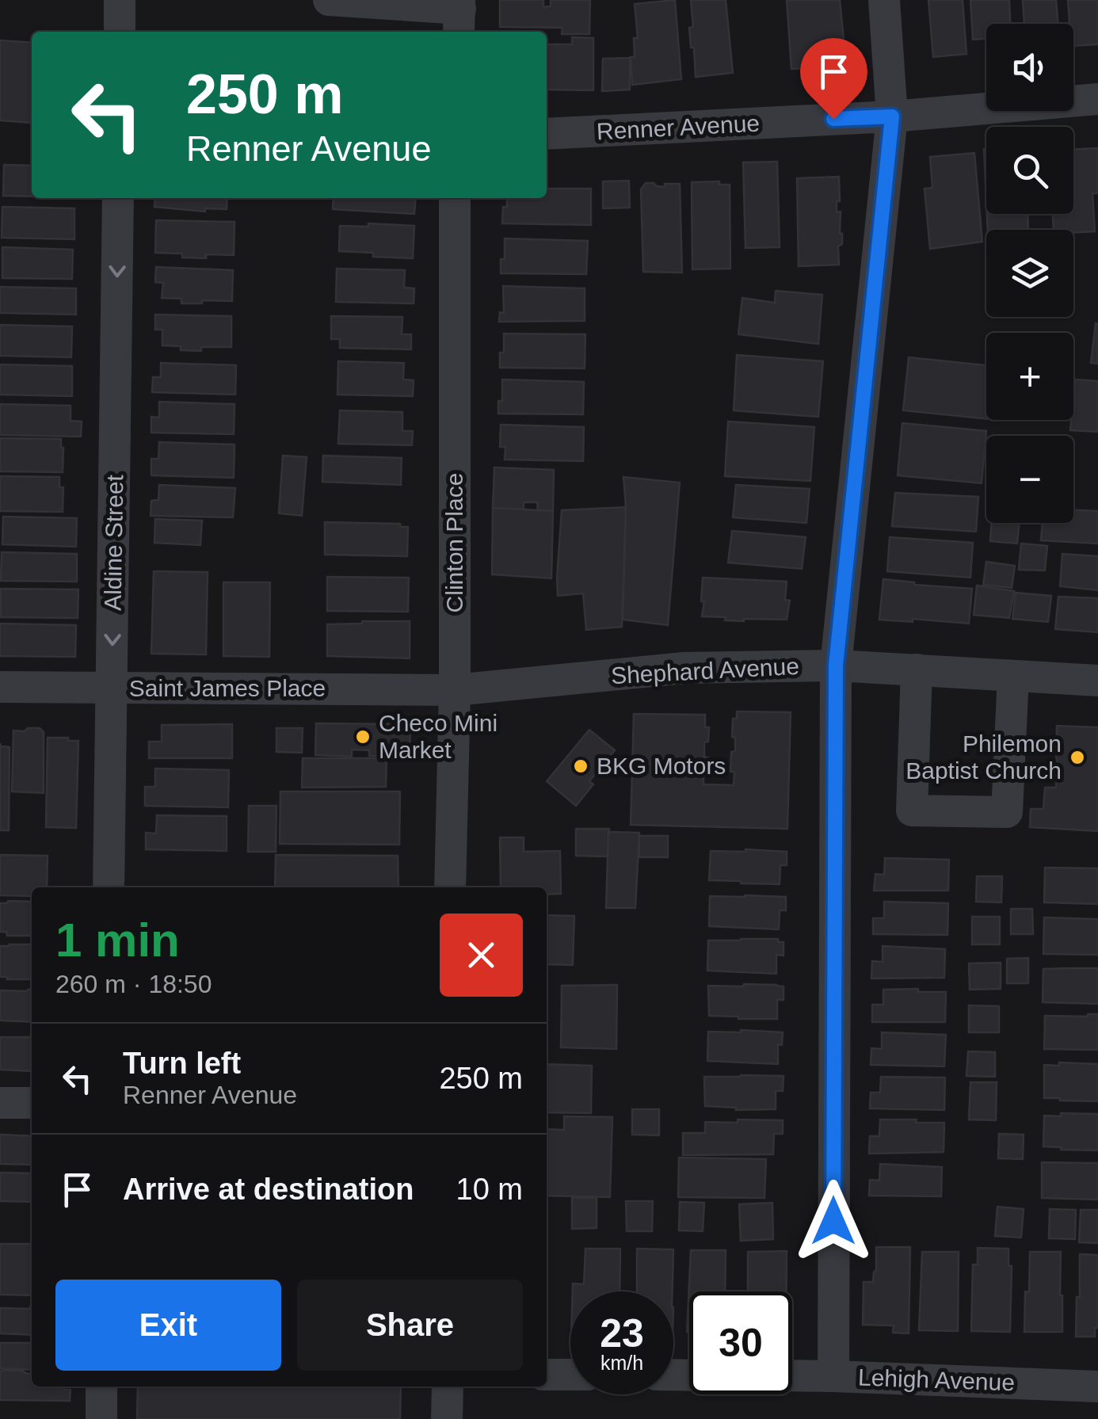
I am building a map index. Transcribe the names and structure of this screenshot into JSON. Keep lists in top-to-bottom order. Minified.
{"streets":{"street":["Renner Avenue","Aldine Street","Clinton Place","Shephard Avenue","Saint James Place","Lehigh Avenue"]},"crossings":[["Aldine Street","Saint James Place"],["Clinton Place","Shephard Avenue"],["Clinton Place","Saint James Place"],["Shephard Avenue","Saint James Place"]],"one_way":["Aldine Street"],"places":["Checo Mini Market","Philemon Baptist Church","BKG Motors"],"page":{"map_buttons":["+","−"],"turn":["250 m","Renner Avenue"],"heading":["1 min","260 m · 18:50"],"list":[{"name":"Turn left","note":"Renner Avenue","value":"250 m"},{"name":"Arrive at destination","value":"10 m"}],"buttons":["Exit","Share"],"speed":"23 km/h","limit":"30"}}
